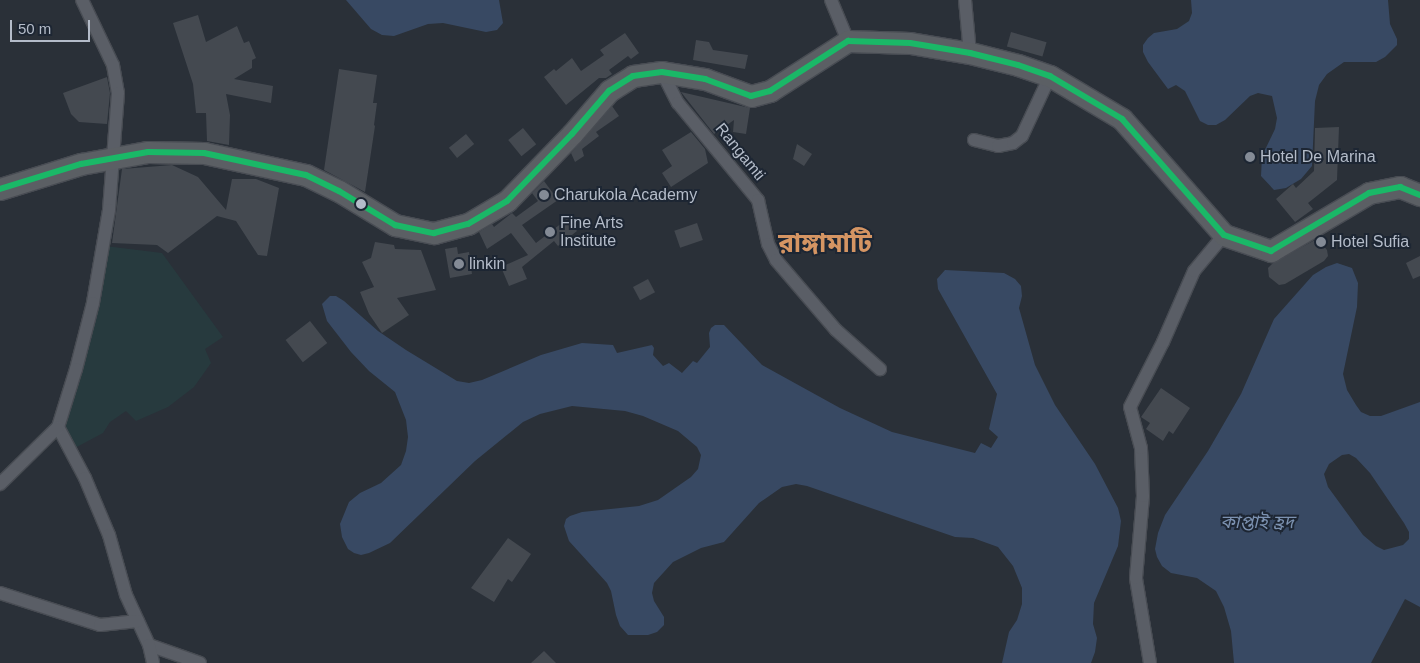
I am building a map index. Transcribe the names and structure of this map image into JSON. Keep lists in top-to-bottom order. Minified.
{"streets":{"street":["Rangamti"]},"districts":["রাঙ্গামাটি"],"water":["কাপ্তাই হ্রদ"],"places":["Hotel De Marina","Charukola Academy","Fine Arts Institute","Hotel Sufia","linkin"],"scale_bar":"50 m"}
